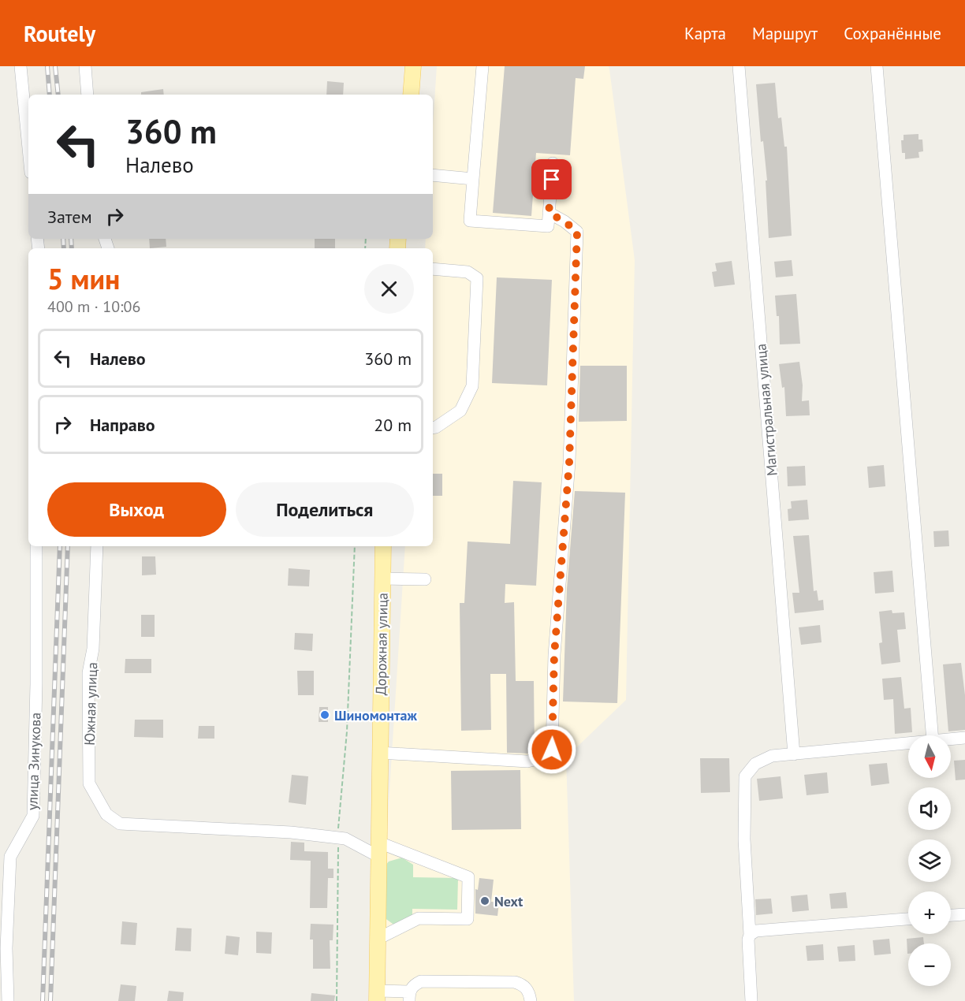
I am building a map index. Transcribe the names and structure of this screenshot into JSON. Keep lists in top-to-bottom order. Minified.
{"streets":{"main road":["Дорожная улица"],"street":["Магистральная улица","Южная улица","улица Зинукова"]},"places":["Шиномонтаж","Next"],"north":"bottom","page":{"header":"Routely","nav":["Карта","Маршрут","Сохранённые"],"turn":["360 m","Налево"],"then":"Затем","heading":["5 мин","400 m · 10:06"],"list":[{"name":"Налево","value":"360 m"},{"name":"Направо","value":"20 m"}],"buttons":["Выход","Поделиться"],"map_buttons":["+","−"]}}
